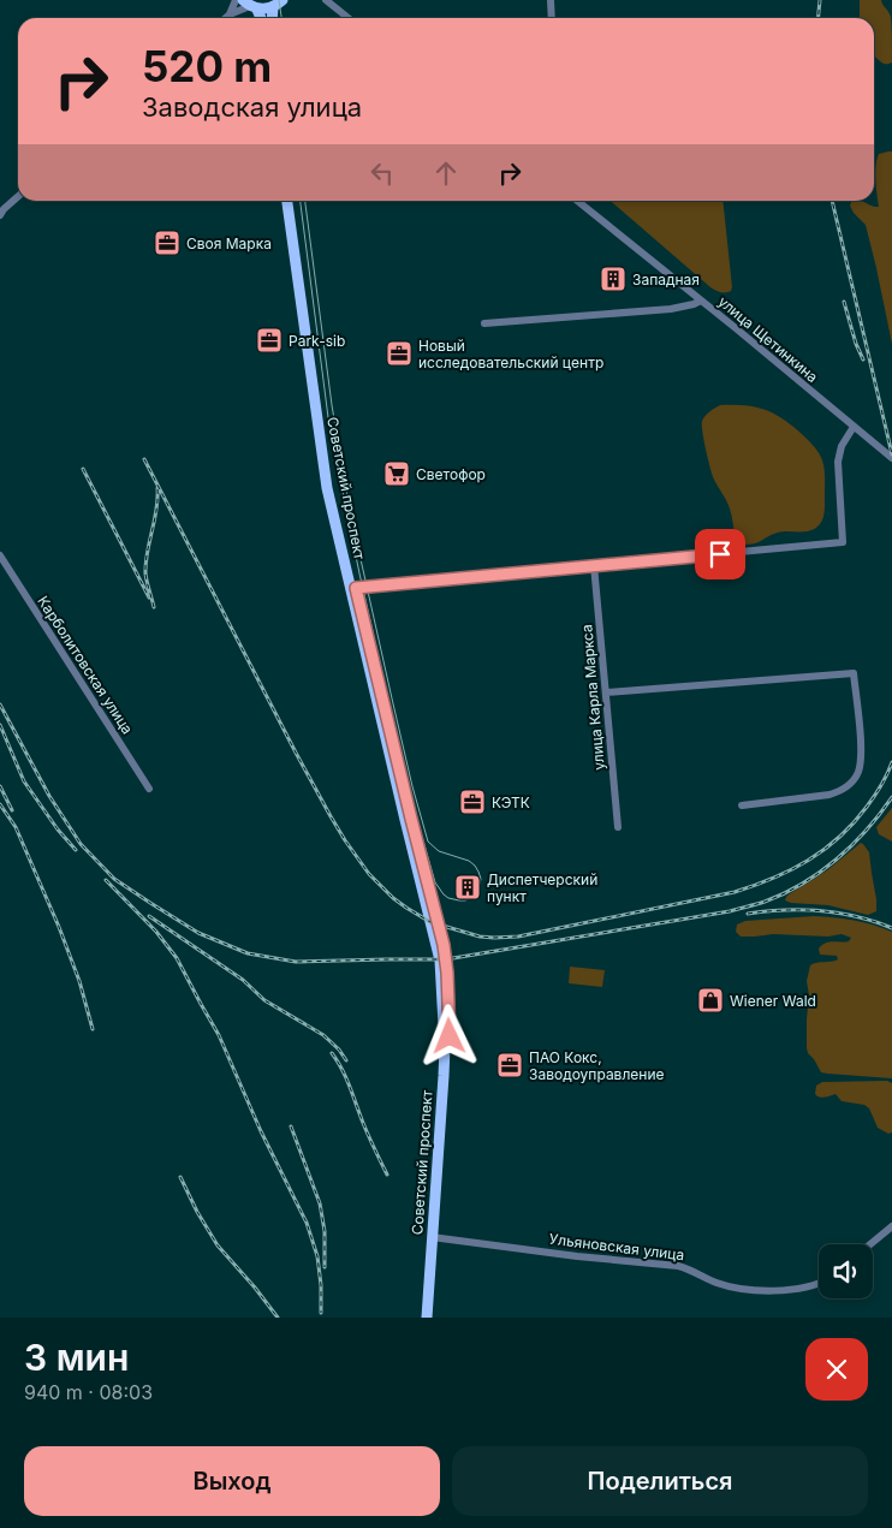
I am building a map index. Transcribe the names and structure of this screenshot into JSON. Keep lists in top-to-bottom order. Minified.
{"streets":{"main road":["Советский проспект"],"street":["улица Щетинкина","Карболитовская улица","улица Карла Маркса","Ульяновская улица"]},"crossings":[["Советский проспект","Ульяновская улица"]],"places":{"office":["Своя Марка","Park-sib","Новый исследовательский центр","КЭТК","ПАО Кокс, Заводоуправление"],"building":["Западная","Диспетчерский пункт"],"supermarket":["Светофор"],"shop":["Wiener Wald"]},"page":{"turn":["520 m","Заводская улица"],"heading":["3 мин","940 m · 08:03"],"buttons":["Выход","Поделиться"]}}
